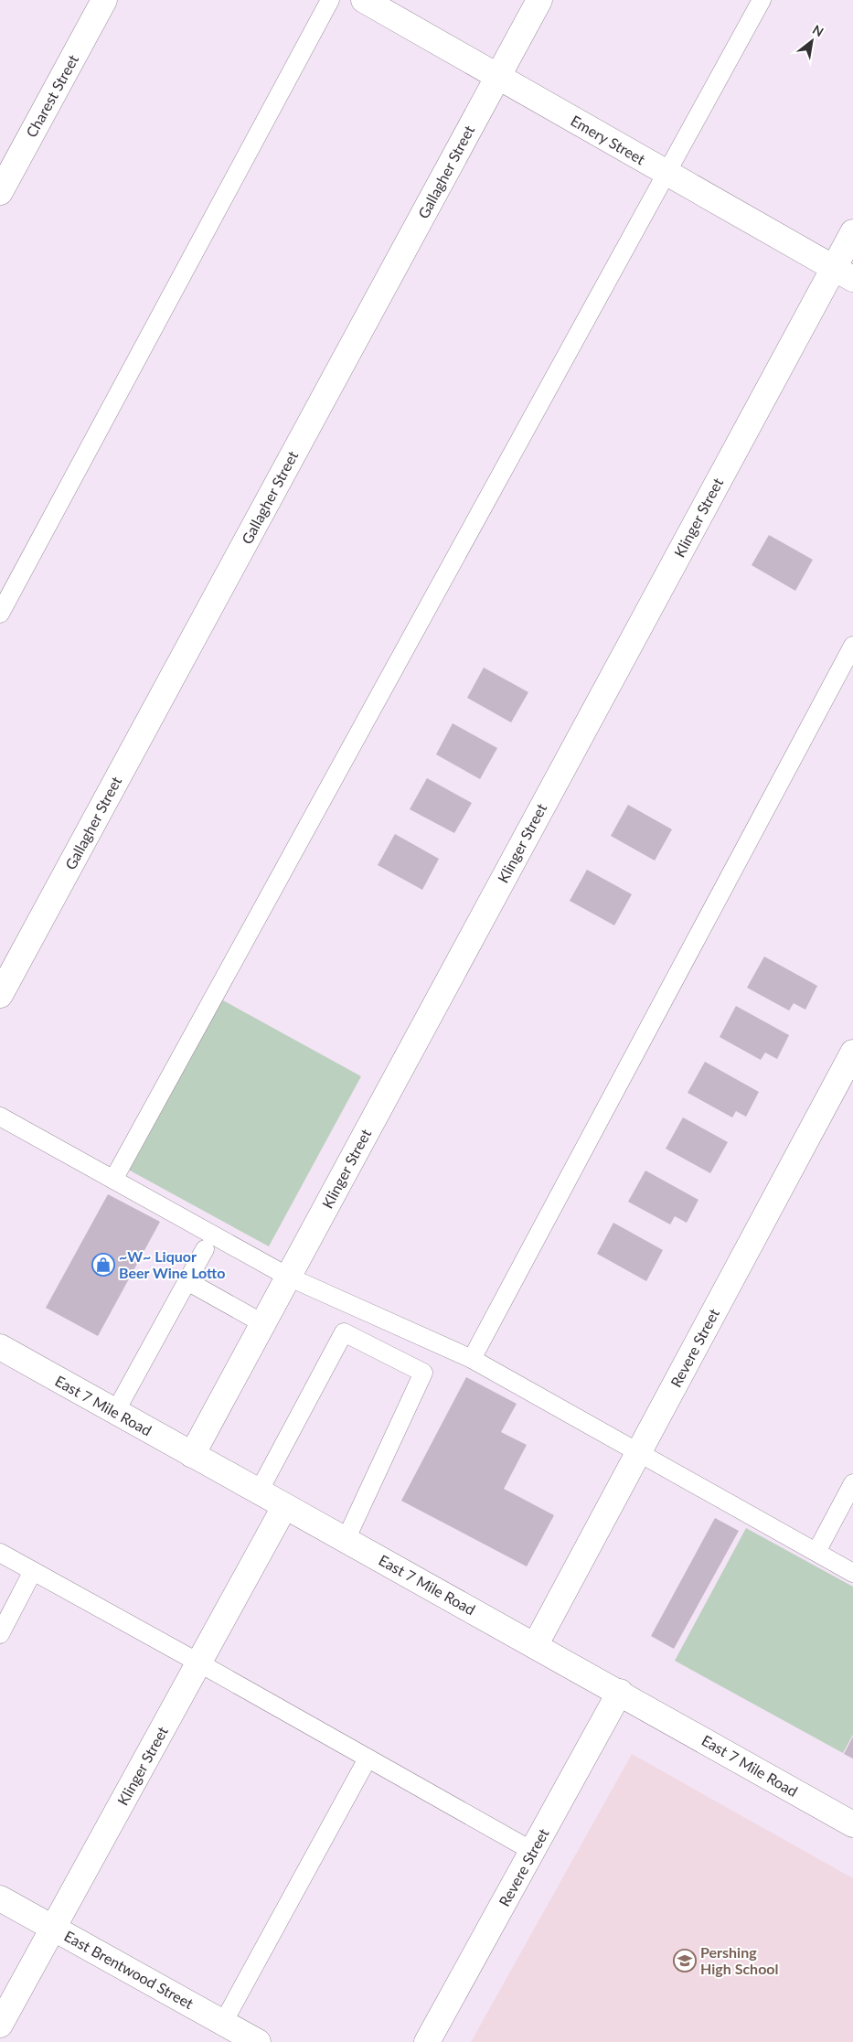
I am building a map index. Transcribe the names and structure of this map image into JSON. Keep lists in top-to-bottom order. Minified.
{"streets":{"street":["Charest Street","Emery Street","Gallagher Street","Klinger Street","Revere Street","East 7 Mile Road","East Brentwood Street"]},"crossings":[["Emery Street","Gallagher Street"],["Emery Street","Klinger Street"],["Klinger Street","East 7 Mile Road"],["Klinger Street","East Brentwood Street"],["Revere Street","East 7 Mile Road"]],"places":{"shop":["~W~ Liquor Beer Wine Lotto"],"school or university":["Pershing High School"]},"north":"top right"}
